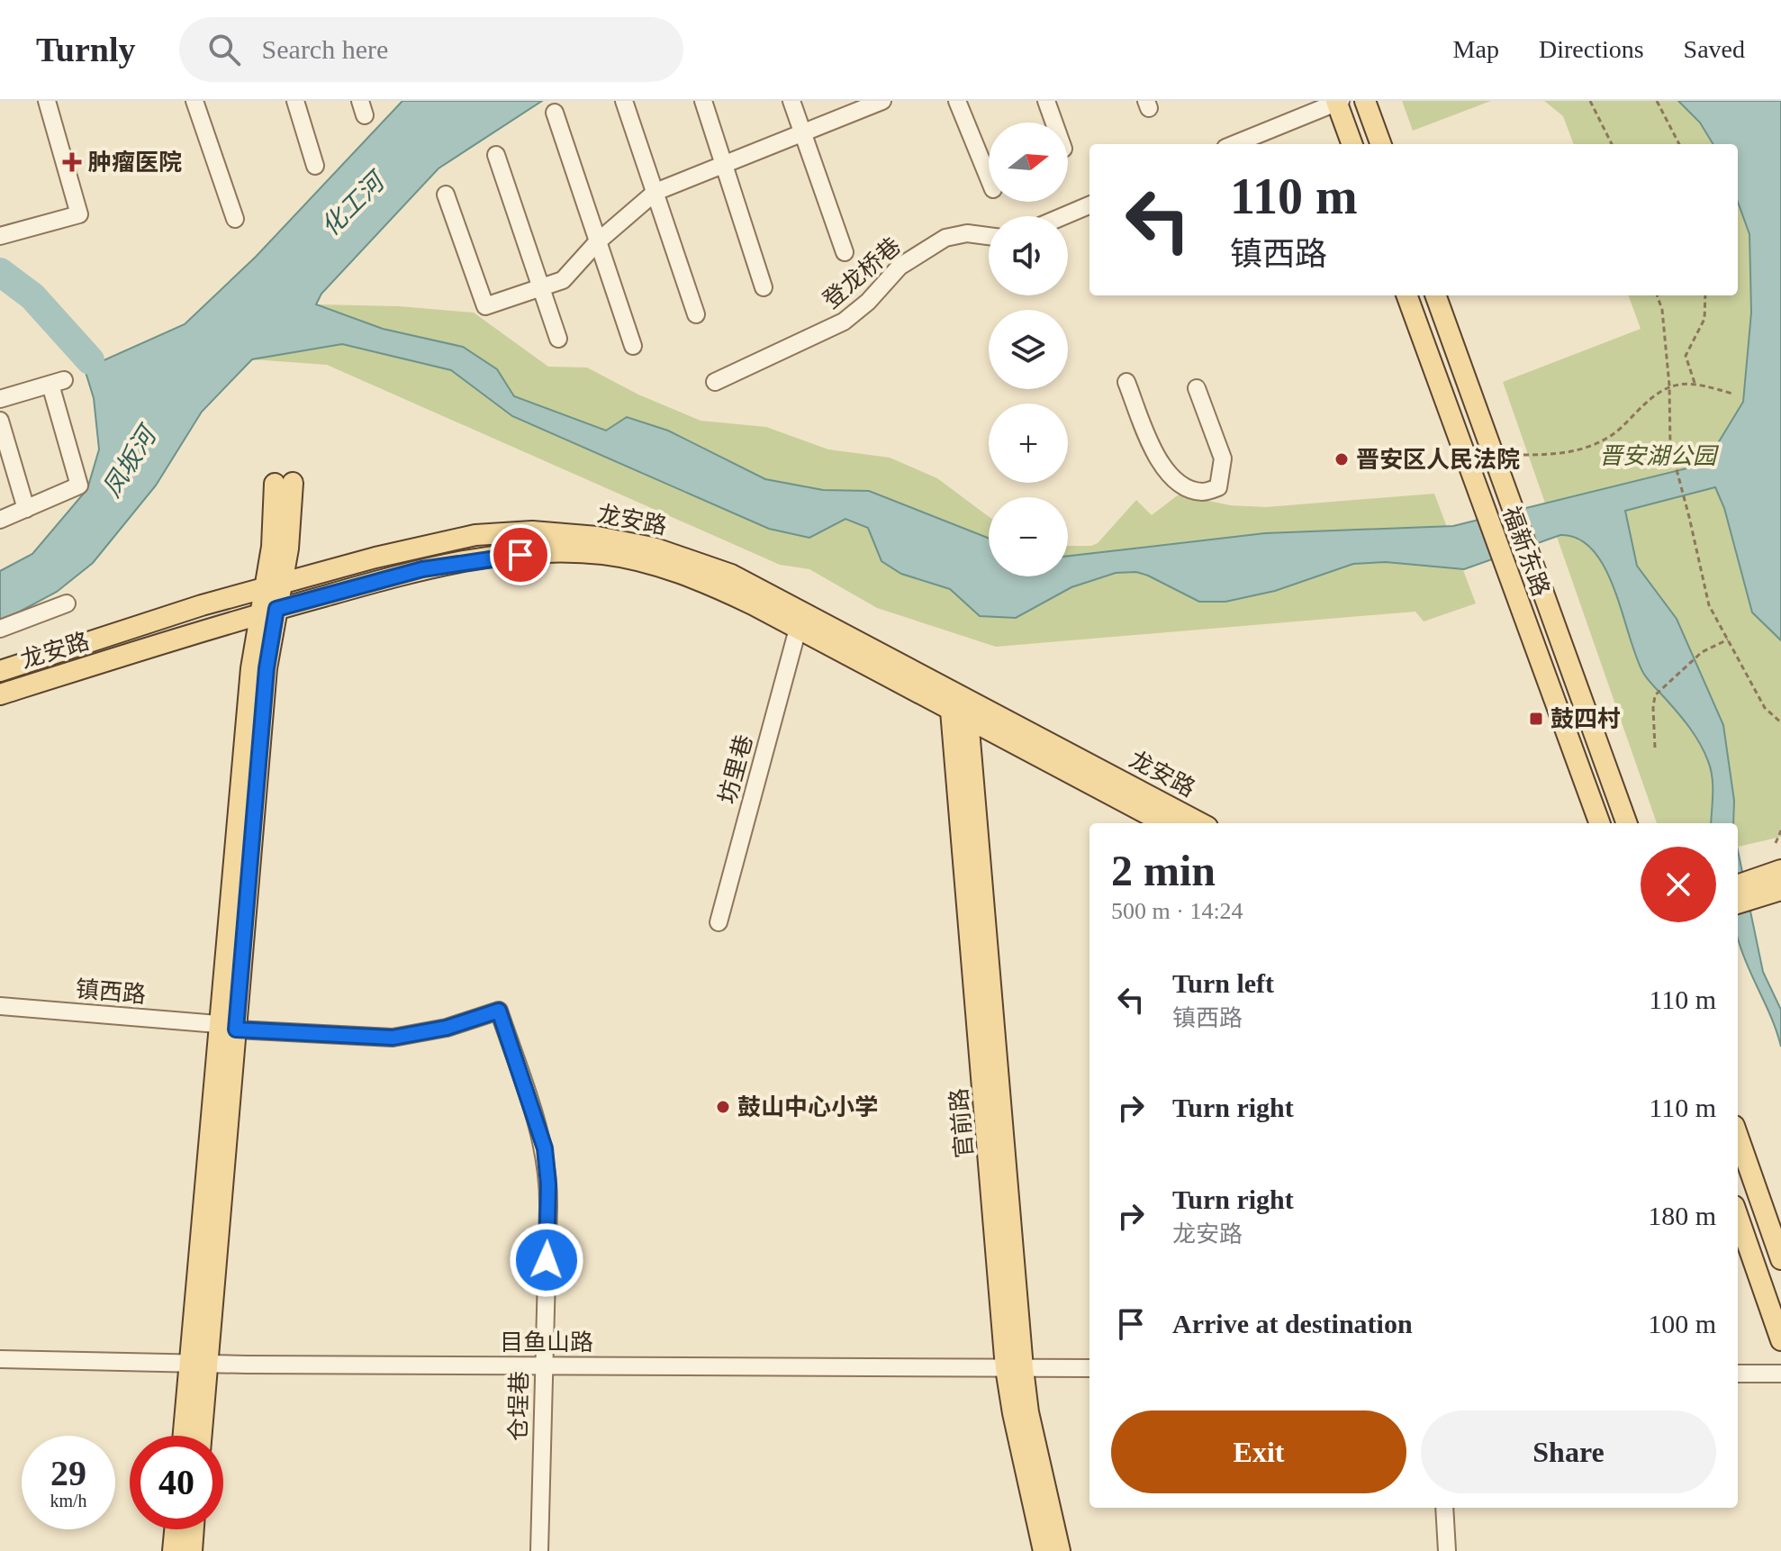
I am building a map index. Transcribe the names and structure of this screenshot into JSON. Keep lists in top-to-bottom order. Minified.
{"streets":{"main road":["龙安路","福新东路","官前路"],"street":["登龙桥巷","坊里巷","镇西路","目鱼山路","仓埕巷"]},"crossings":[["龙安路","坊里巷"],["龙安路","官前路"],["镇西路","仓埕巷"],["官前路","目鱼山路"],["目鱼山路","仓埕巷"]],"water":["化工河","凤坂河"],"parks":["晋安湖公园"],"places":{"health":["肿瘤医院"],"other":["晋安区人民法院","鼓山中心小学"],"transit":["鼓四村"]},"north":"right","page":{"header":"Turnly","search":"Search here","nav":["Map","Directions","Saved"],"map_buttons":["+","−"],"turn":["110 m","镇西路"],"heading":["2 min","500 m · 14:24"],"list":[{"name":"Turn left","note":"镇西路","value":"110 m"},{"name":"Turn right","value":"110 m"},{"name":"Turn right","note":"龙安路","value":"180 m"},{"name":"Arrive at destination","value":"100 m"}],"buttons":["Exit","Share"],"speed":"29 km/h","limit":"40"}}
